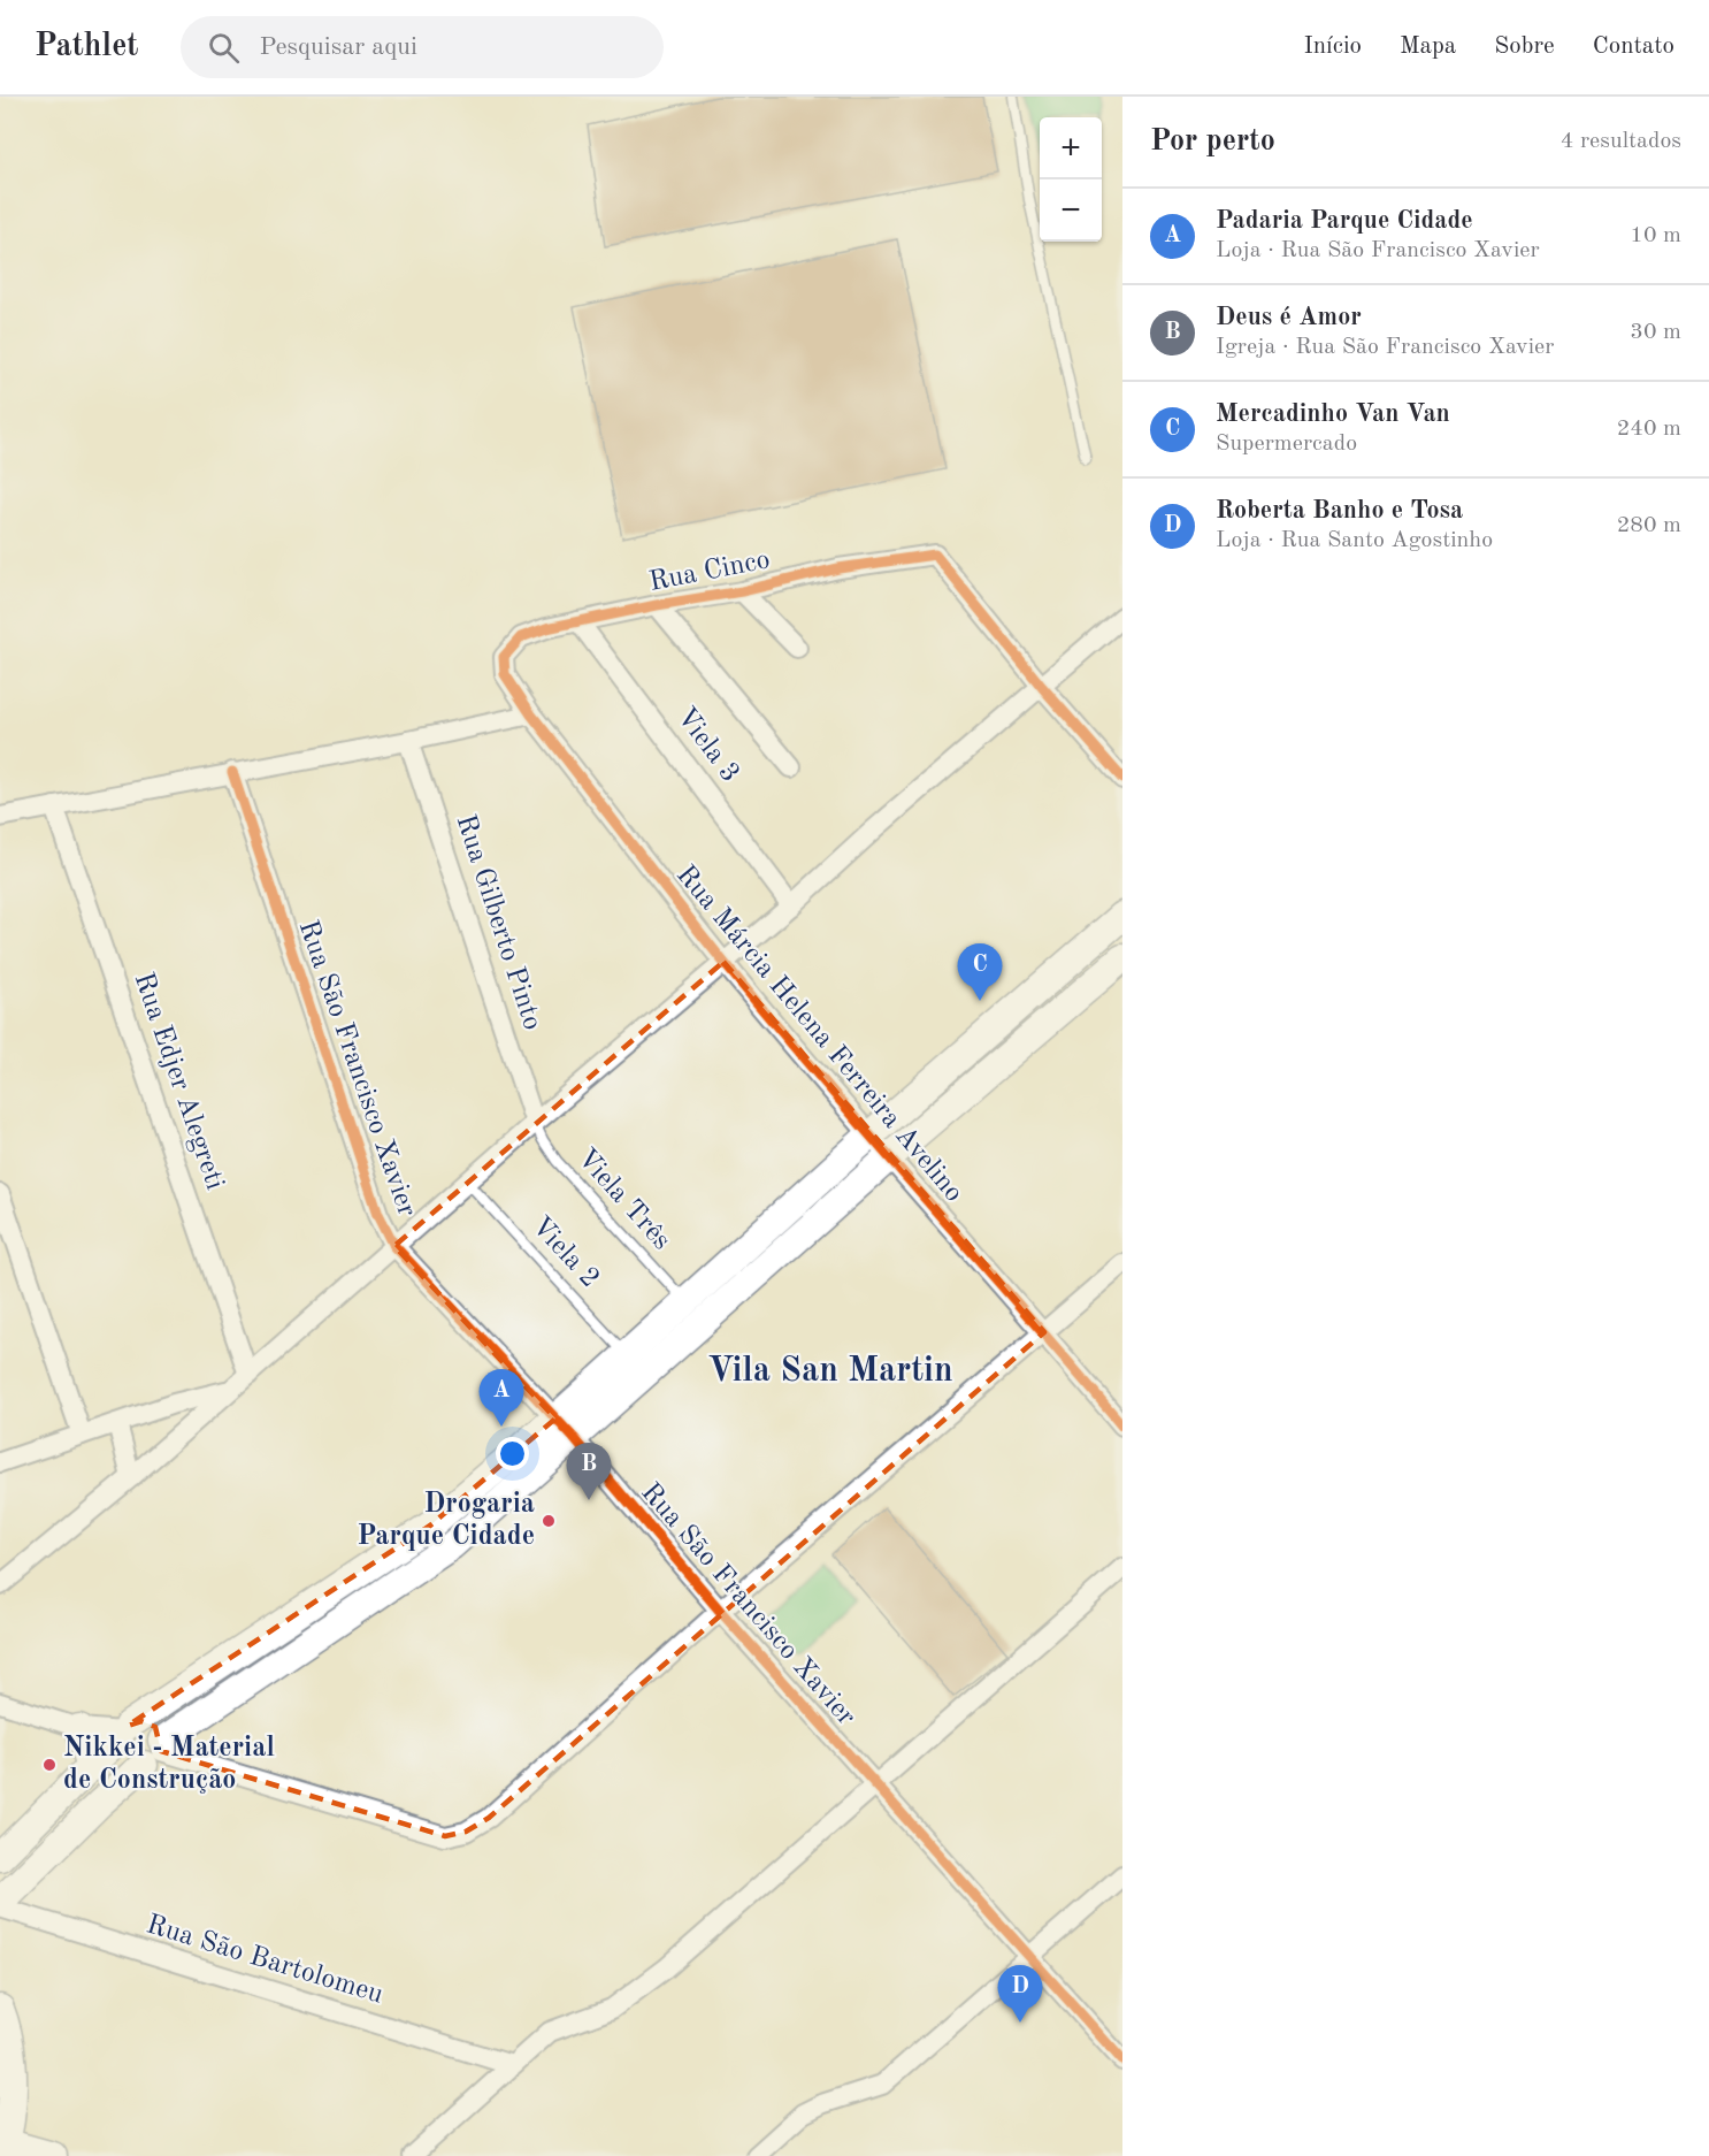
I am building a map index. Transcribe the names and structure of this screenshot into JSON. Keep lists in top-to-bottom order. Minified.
{"streets":{"street":["Rua Cinco","Viela 3","Rua Gilberto Pinto","Rua Márcia Helena Ferreira Avelino","Rua São Francisco Xavier","Rua Edjer Alegreti","Rua São Bartolomeu"],"lane":["Viela Três","Viela 2"]},"crossings":[["Rua Cinco","Viela 3"],["Rua Cinco","Rua Márcia Helena Ferreira Avelino"],["Rua Gilberto Pinto","Viela Três"]],"districts":["Vila San Martin"],"places":["Drogaria Parque Cidade","Nikkei - Material de Construção"],"page":{"header":"Pathlet","search":"Pesquisar aqui","nav":["Início","Mapa","Sobre","Contato"],"heading":["Por perto","4 resultados"],"map_buttons":["+","−"],"list":[{"mark":"A","name":"Padaria Parque Cidade","note":"Loja · Rua São Francisco Xavier","value":"10 m"},{"mark":"B","name":"Deus é Amor","note":"Igreja · Rua São Francisco Xavier","value":"30 m"},{"mark":"C","name":"Mercadinho Van Van","note":"Supermercado","value":"240 m"},{"mark":"D","name":"Roberta Banho e Tosa","note":"Loja · Rua Santo Agostinho","value":"280 m"}],"pins":["C","A","B","D"]}}
